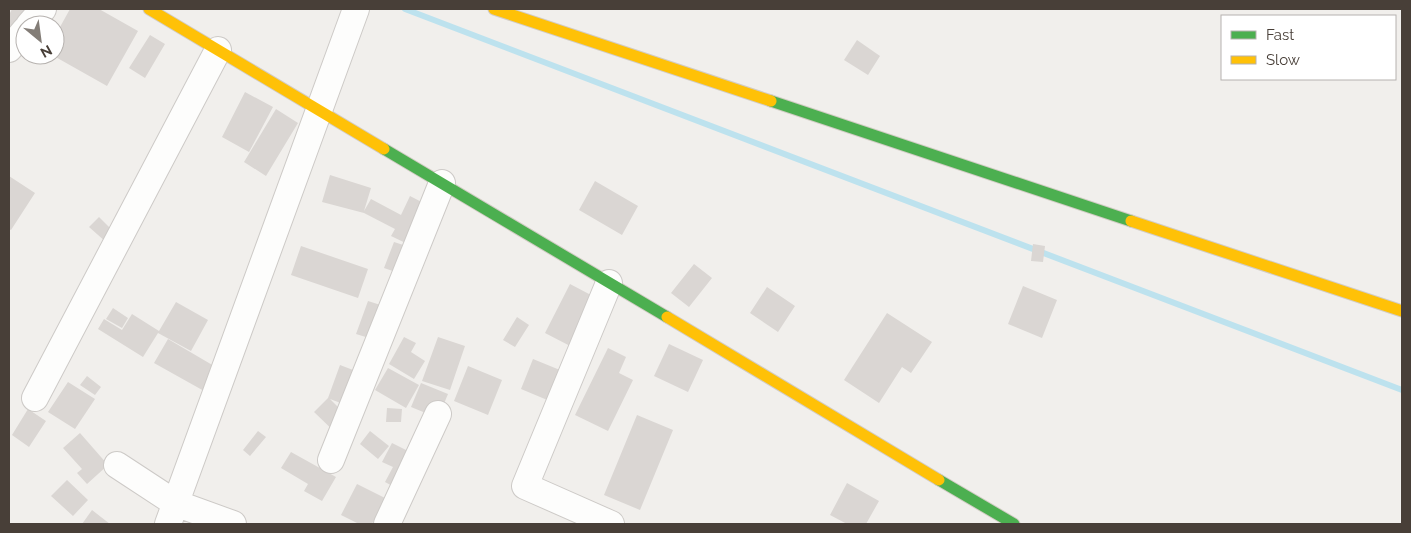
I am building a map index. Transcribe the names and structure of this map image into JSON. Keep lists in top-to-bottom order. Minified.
{"legend":["Fast","Slow"],"north":"bottom right"}
